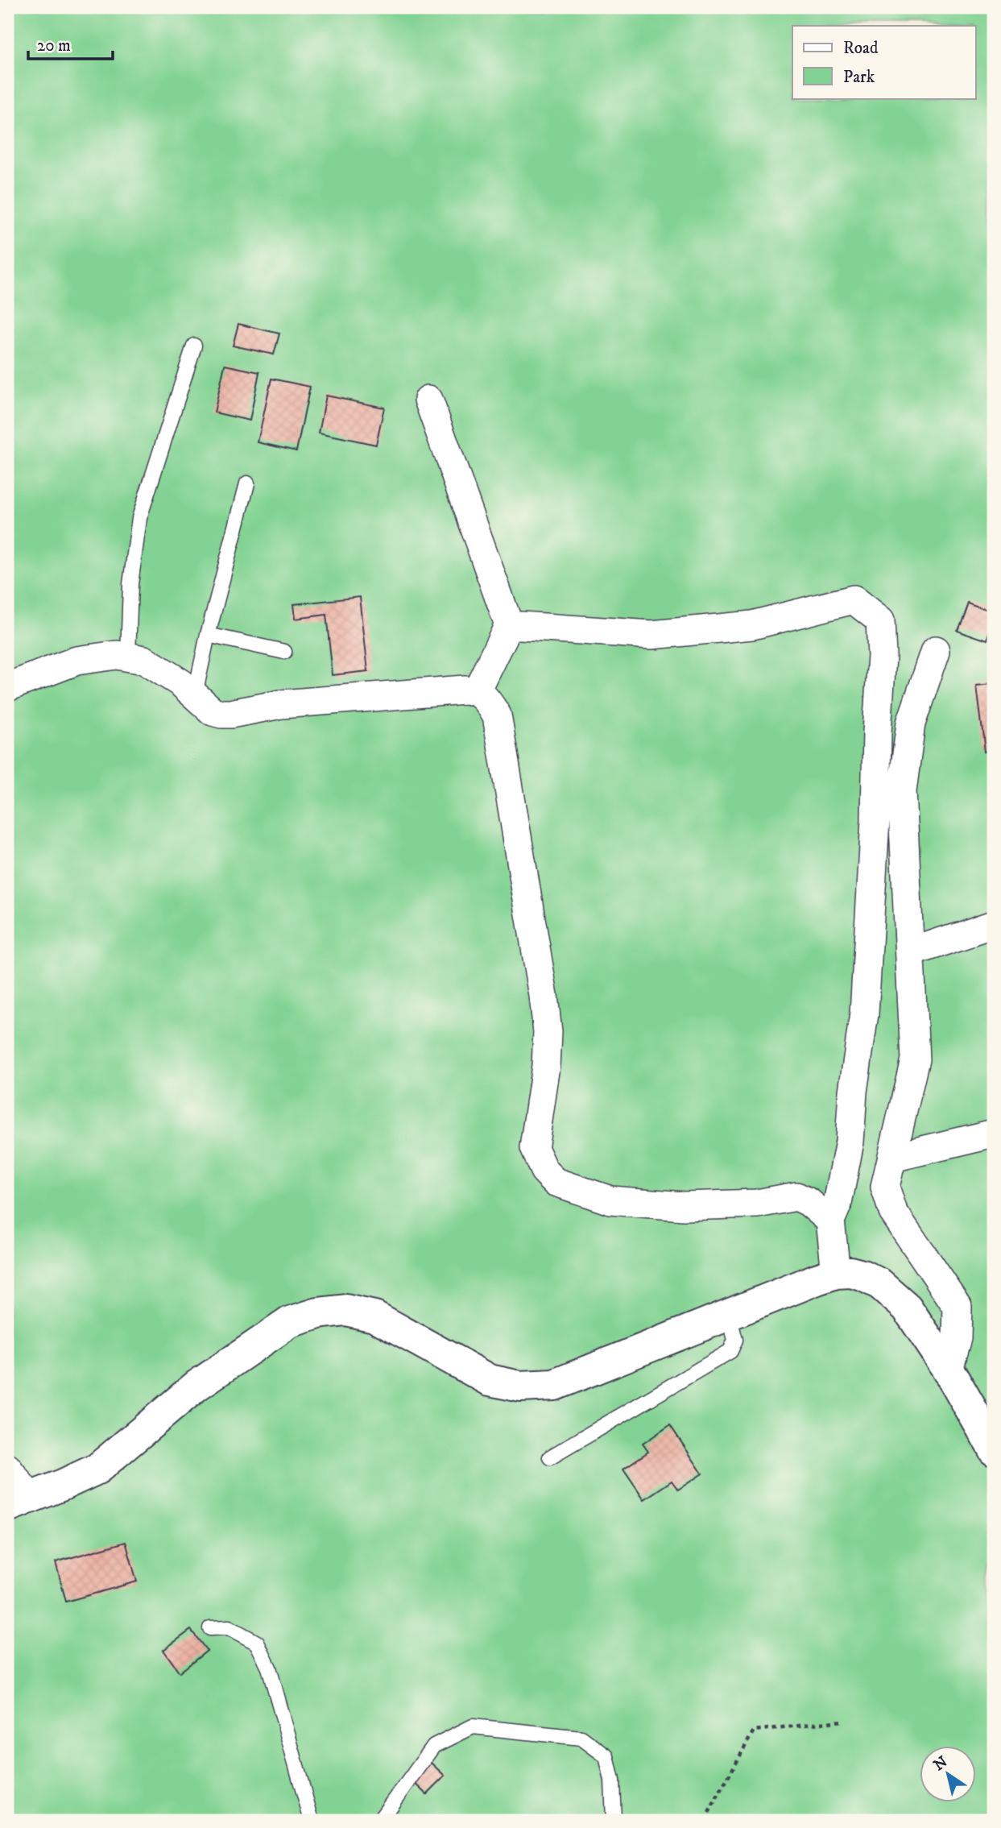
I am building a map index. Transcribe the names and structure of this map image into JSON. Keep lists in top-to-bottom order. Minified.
{"legend":["Road","Park"],"scale_bar":"20 m","north":"top left"}
